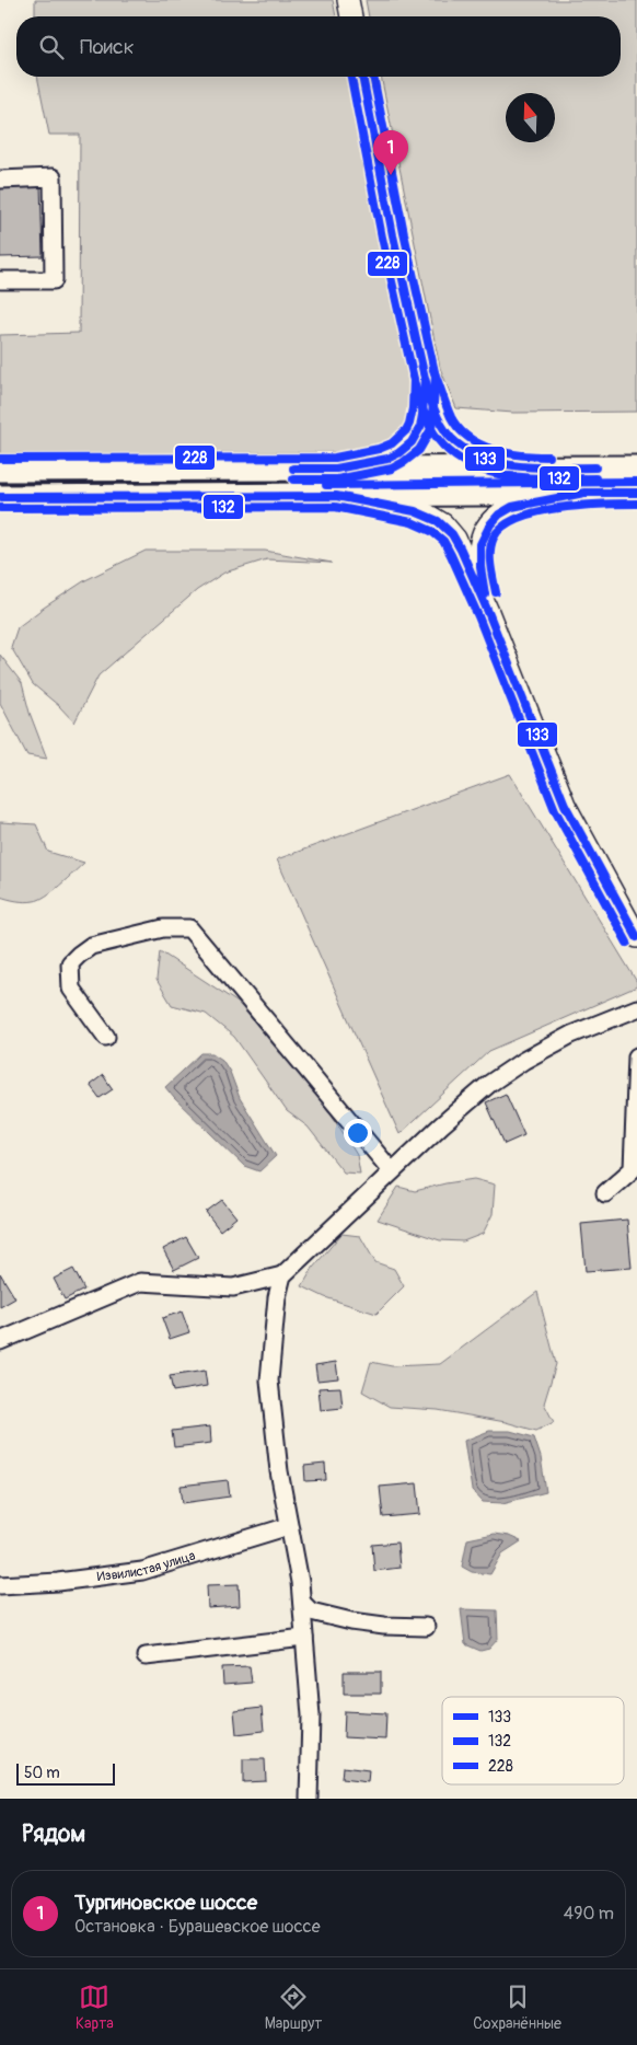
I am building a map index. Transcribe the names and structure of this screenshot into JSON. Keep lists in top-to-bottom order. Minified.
{"streets":{"street":["Извилистая улица"]},"lines":["transit line 133","transit line 132","transit line 228"],"legend":["133","132","228"],"scale_bar":"50 m","north":"top","page":{"search":"Поиск","pins":"1","scale":"50 m","heading":"Рядом","list":[{"mark":"1","name":"Тургиновское шоссе","note":"Остановка · Бурашевское шоссе","value":"490 m"}],"nav":["Карта","Маршрут","Сохранённые"]}}
